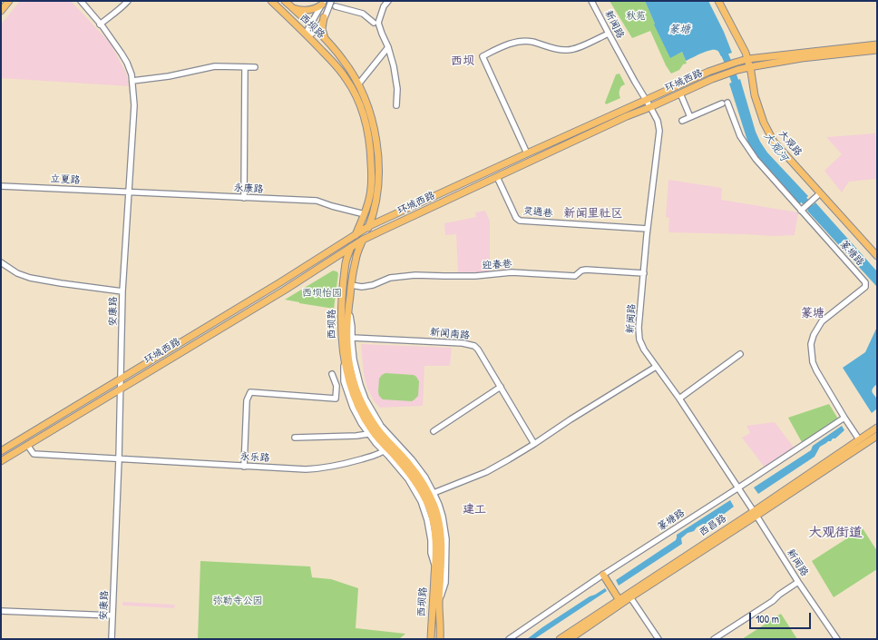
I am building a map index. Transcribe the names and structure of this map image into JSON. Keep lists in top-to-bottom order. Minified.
{"streets":{"main road":["西坝路","环城西路","大观路","西昌路"],"street":["新闻路","立夏路","永康路","灵通巷","篆塘路","迎春巷","安康路","新闻南路","永乐路"]},"crossings":[["新闻路","环城西路"],["新闻路","灵通巷"],["新闻路","篆塘路"],["新闻路","迎春巷"],["新闻路","西昌路"],["西坝路","环城西路"],["西坝路","永康路"],["西坝路","迎春巷"],["西坝路","永乐路"],["环城西路","大观路"],["环城西路","灵通巷"],["环城西路","安康路"],["环城西路","永乐路"],["立夏路","永康路"],["立夏路","安康路"],["永康路","安康路"],["篆塘路","西昌路"],["安康路","永乐路"]],"districts":["西坝","新闻里社区","篆塘","建工","大观街道"],"water":["篆塘","大观河"],"parks":["秋苑","西坝怡园","弥勒寺公园"],"scale_bar":"100 m"}
